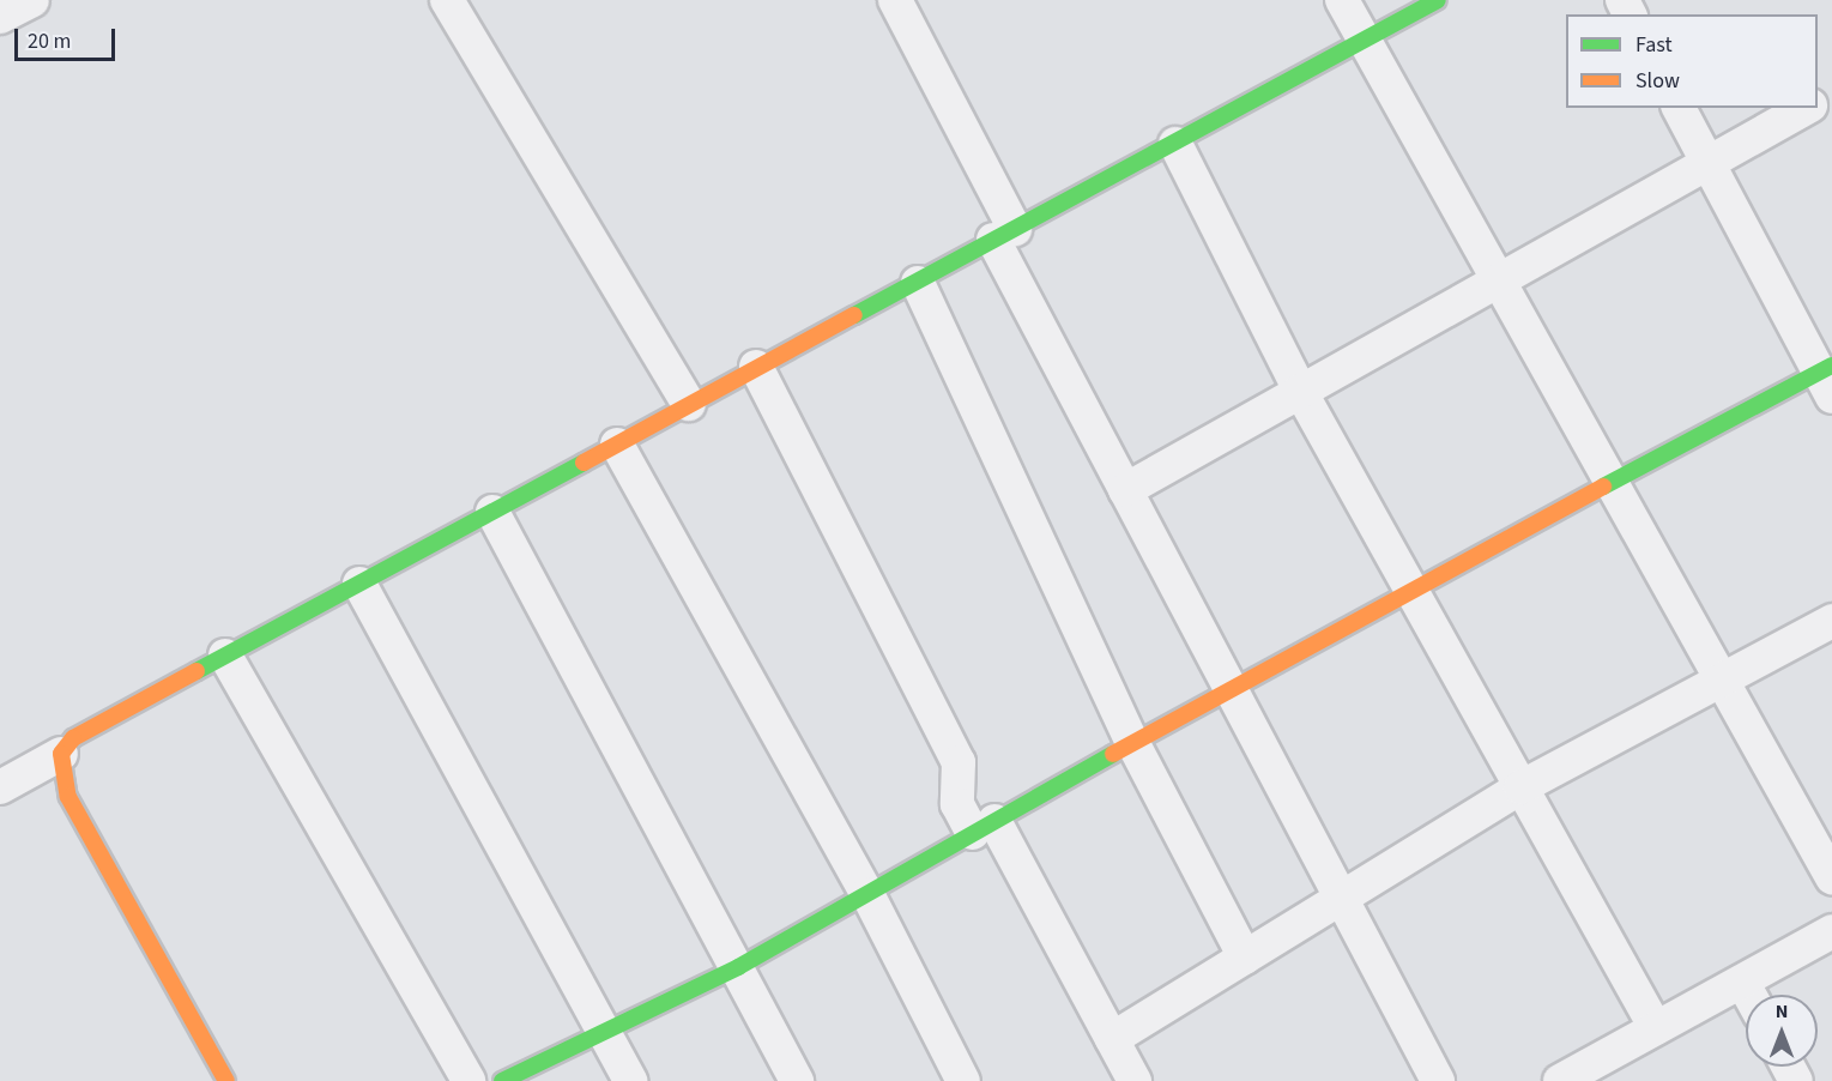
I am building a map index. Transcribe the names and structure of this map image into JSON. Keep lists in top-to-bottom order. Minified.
{"legend":["Fast","Slow"],"scale_bar":"20 m","north":"top"}
